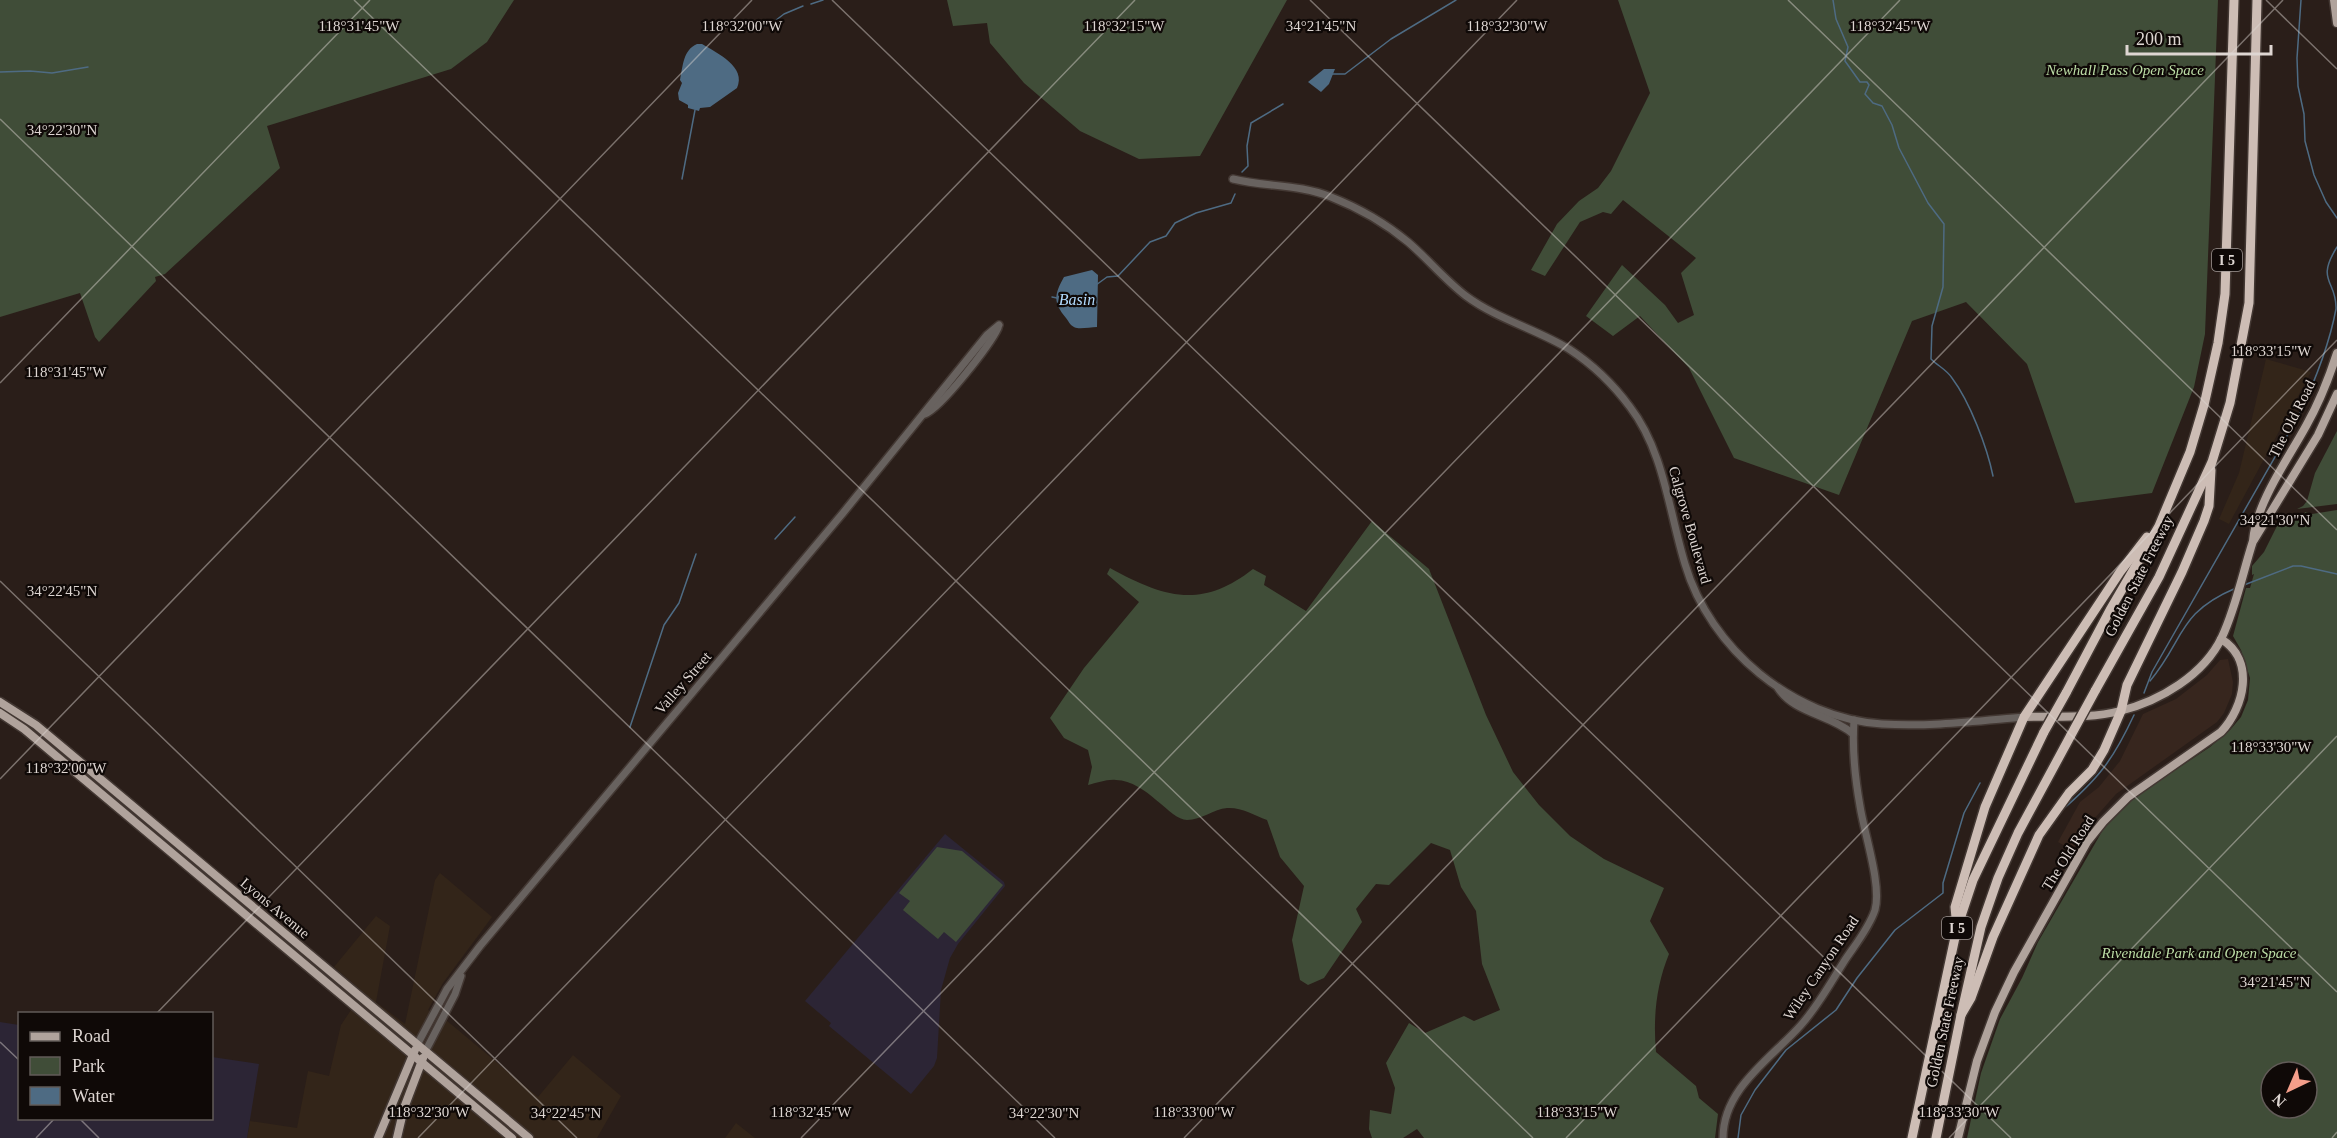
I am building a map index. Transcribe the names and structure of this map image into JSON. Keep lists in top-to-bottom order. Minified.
{"streets":{"highway":["I 5","Golden State Freeway"],"main road":["The Old Road","Calgrove Boulevard","Lyons Avenue"],"street":["Valley Street","Wiley Canyon Road"]},"crossings":[["The Old Road","Calgrove Boulevard"],["Calgrove Boulevard","Wiley Canyon Road"],["Valley Street","Lyons Avenue"]],"water":["Basin"],"parks":["Newhall Pass Open Space","Rivendale Park and Open Space"],"legend":["Road","Park","Water"],"scale_bar":"200 m","north":"bottom left","coordinates":["34°21'45\"N","118°31'45\"W","118°32'00\"W","118°32'15\"W","118°32'30\"W","118°32'45\"W","34°22'30\"N","118°33'15\"W","34°21'30\"N","34°22'45\"N","118°33'30\"W","118°33'00\"W"]}
